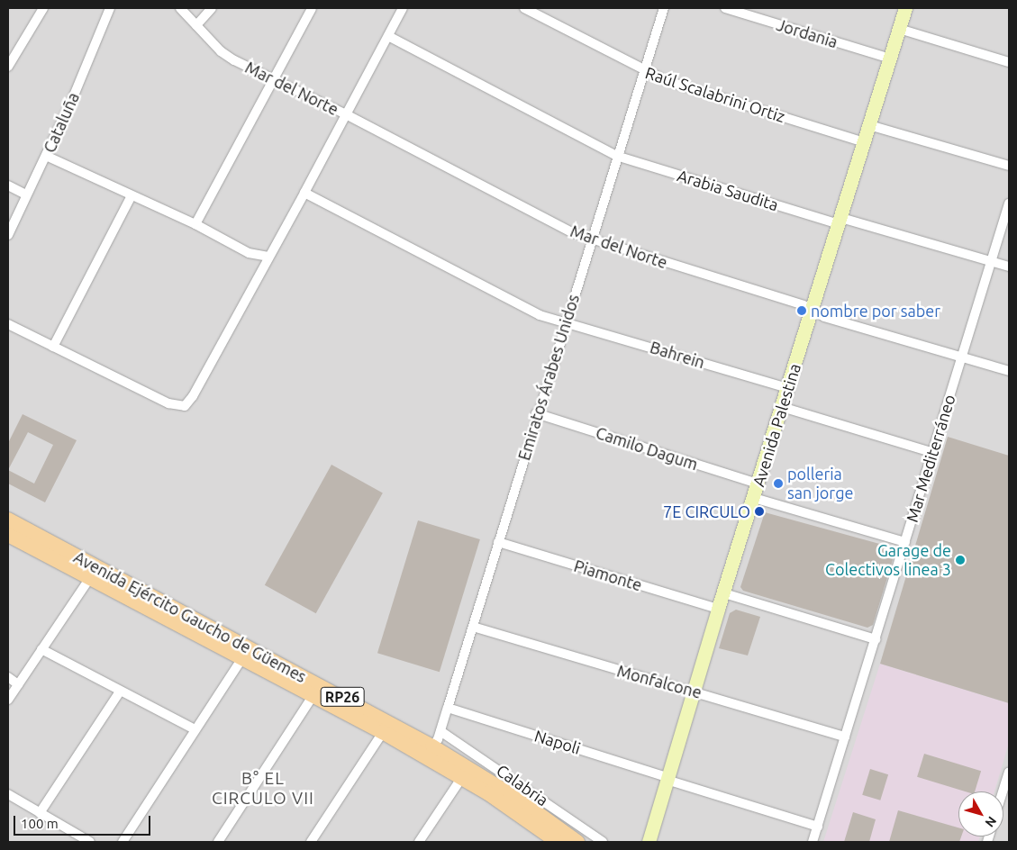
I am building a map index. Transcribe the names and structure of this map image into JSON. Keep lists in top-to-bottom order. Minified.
{"streets":{"main road":["Avenida Ejército Gaucho de Güemes","RP26"],"street":["Jordania","Mar del Norte","Raúl Scalabrini Ortiz","Cataluña","Arabia Saudita","Bahrein","Emiratos Árabes Unidos","Avenida Palestina","Camilo Dagum","Mar Mediterráneo","Piamonte","Monfalcone","Napoli","Calabria"]},"crossings":[["Jordania","Avenida Palestina"],["Mar del Norte","Emiratos Árabes Unidos"],["Mar del Norte","Avenida Palestina"],["Mar del Norte","Mar Mediterráneo"],["Raúl Scalabrini Ortiz","Emiratos Árabes Unidos"],["Raúl Scalabrini Ortiz","Avenida Palestina"],["Arabia Saudita","Emiratos Árabes Unidos"],["Arabia Saudita","Avenida Palestina"],["Arabia Saudita","Mar Mediterráneo"],["Bahrein","Emiratos Árabes Unidos"],["Bahrein","Avenida Palestina"],["Emiratos Árabes Unidos","Camilo Dagum"],["Emiratos Árabes Unidos","Piamonte"],["Emiratos Árabes Unidos","Avenida Ejército Gaucho de Güemes"],["Emiratos Árabes Unidos","Monfalcone"],["Emiratos Árabes Unidos","Napoli"],["Emiratos Árabes Unidos","Calabria"],["Avenida Palestina","Camilo Dagum"],["Avenida Palestina","Piamonte"],["Avenida Palestina","Monfalcone"],["Avenida Palestina","Napoli"],["Mar Mediterráneo","Monfalcone"],["Mar Mediterráneo","Napoli"]],"districts":["B° EL CIRCULO VII"],"places":["nombre por saber","polleria san jorge","7E CIRCULO","Garage de Colectivos linea 3"],"scale_bar":"100 m","north":"bottom right"}
